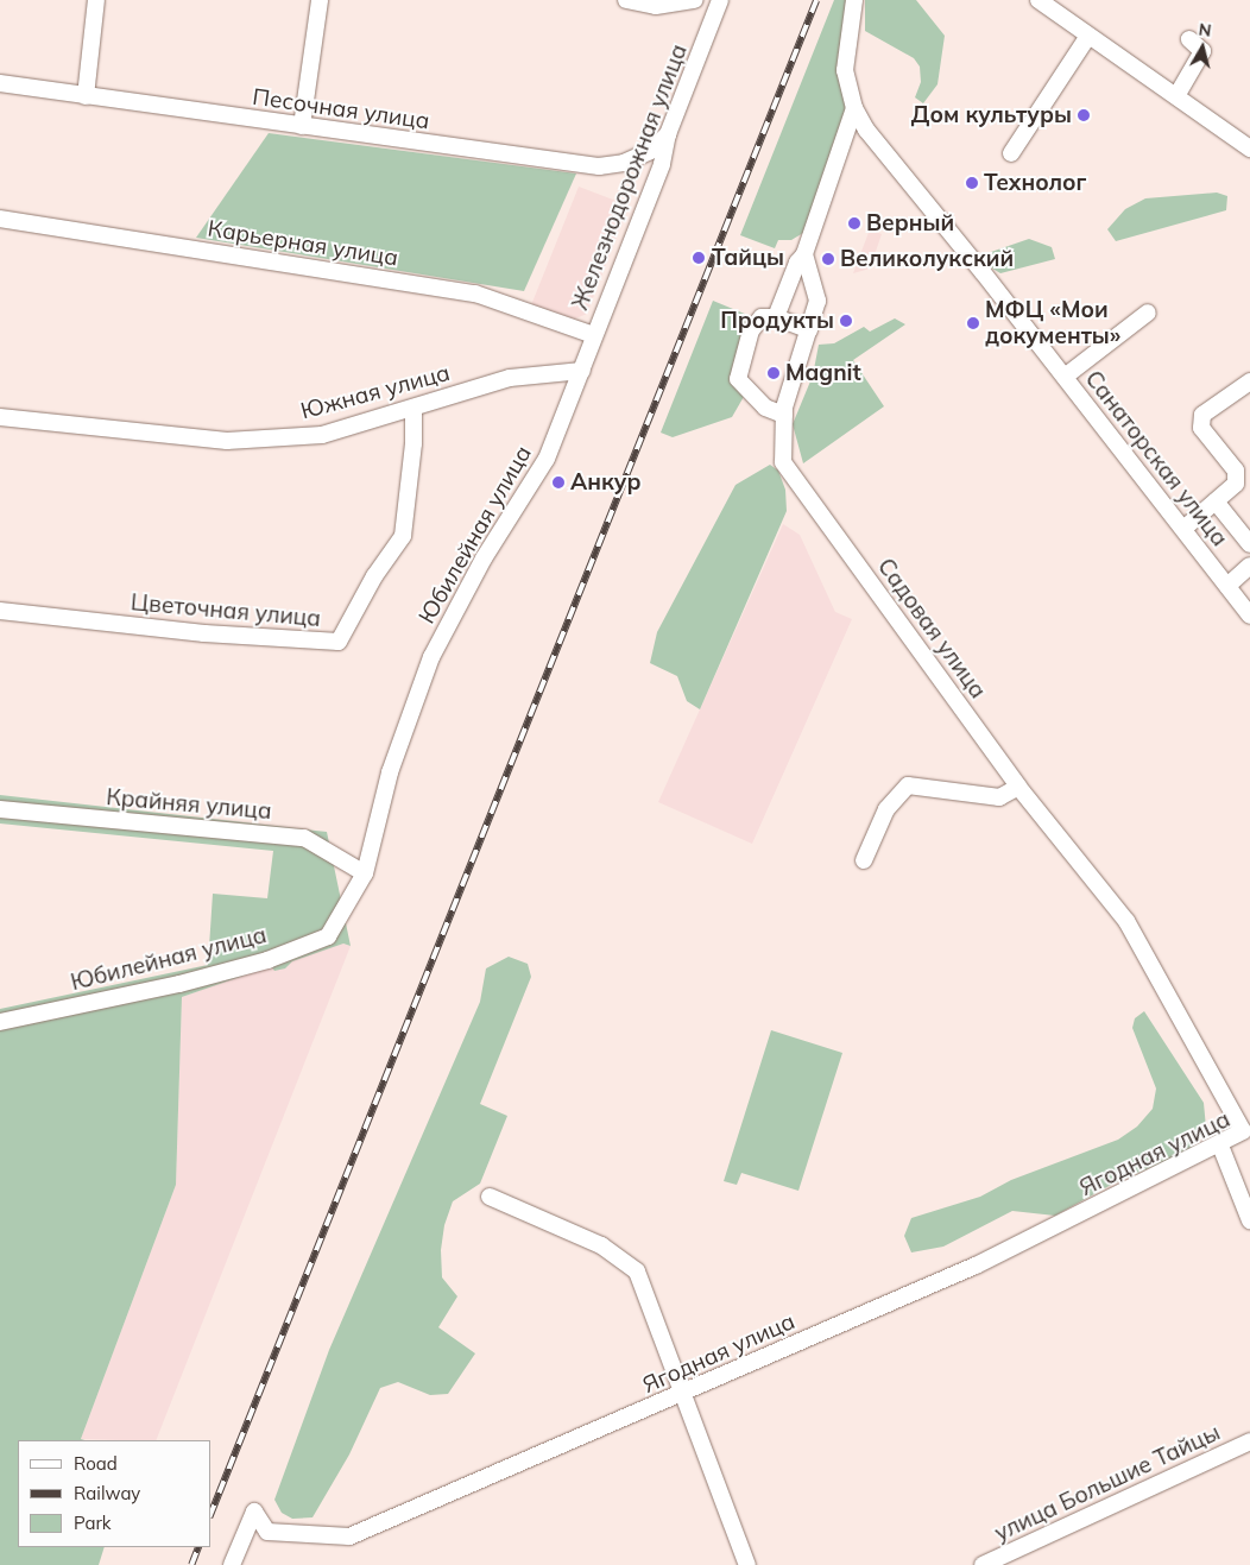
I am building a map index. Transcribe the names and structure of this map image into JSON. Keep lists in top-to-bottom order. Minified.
{"streets":{"street":["Песочная улица","Железнодорожная улица","Карьерная улица","Южная улица","Санаторская улица","Юбилейная улица","Цветочная улица","Садовая улица","Крайняя улица","Ягодная улица","улица Большие Тайцы"]},"crossings":[["Песочная улица","Железнодорожная улица"],["Железнодорожная улица","Карьерная улица"],["Железнодорожная улица","Южная улица"],["Железнодорожная улица","Юбилейная улица"],["Южная улица","Юбилейная улица"],["Южная улица","Цветочная улица"],["Юбилейная улица","Крайняя улица"],["Садовая улица","Ягодная улица"]],"places":["Дом культуры","Технолог","Верный","Тайцы","Великолукский","Продукты","МФЦ «Мои документы»","Magnit","Анкур"],"legend":["Road","Railway","Park"],"north":"top"}
